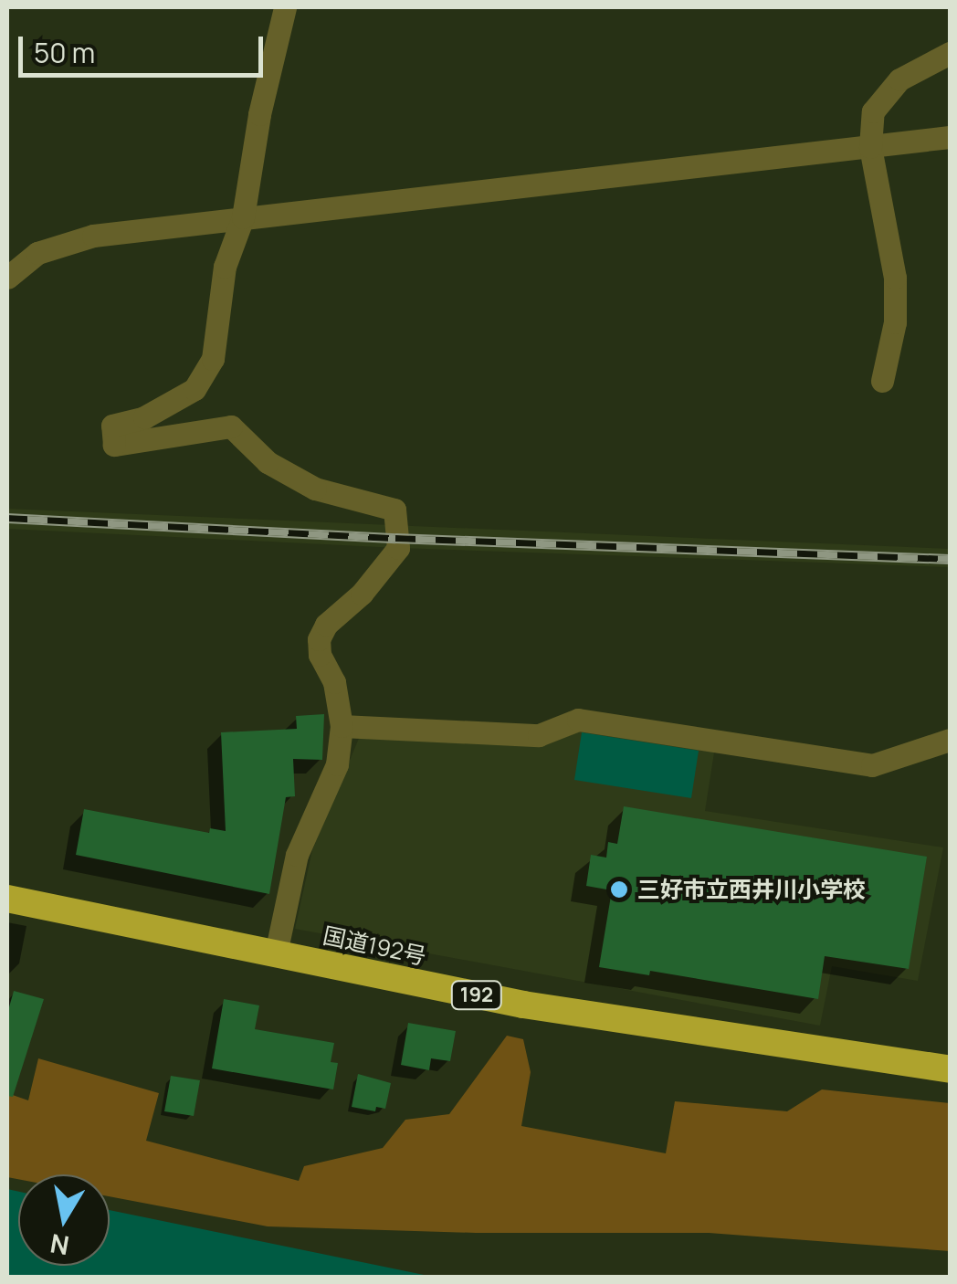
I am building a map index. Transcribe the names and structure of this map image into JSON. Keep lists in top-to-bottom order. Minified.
{"streets":{"highway":["国道192号","192"]},"places":["三好市立西井川小学校"],"scale_bar":"50 m","north":"bottom"}
